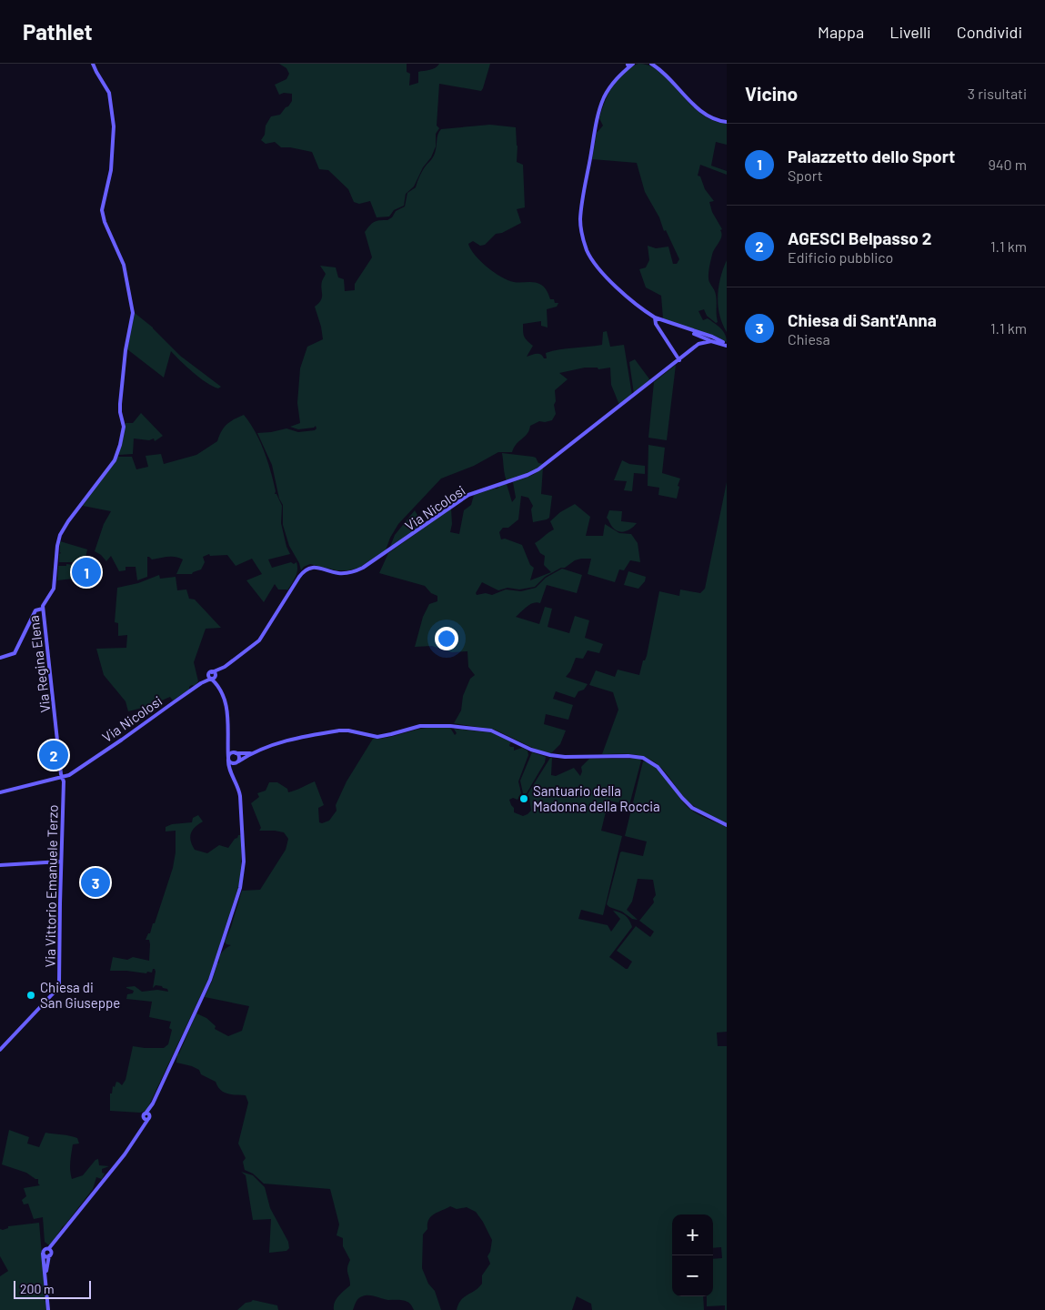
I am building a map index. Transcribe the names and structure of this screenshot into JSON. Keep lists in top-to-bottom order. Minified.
{"streets":{"street":["Via Nicolosi","Via Regina Elena","Via Vittorio Emanuele Terzo"]},"crossings":[["Via Regina Elena","Via Vittorio Emanuele Terzo"]],"places":["Santuario della Madonna della Roccia","Chiesa di San Giuseppe"],"scale_bar":"200 m","page":{"header":"Pathlet","nav":["Mappa","Livelli","Condividi"],"heading":["Vicino","3 risultati"],"list":[{"mark":"1","name":"Palazzetto dello Sport","note":"Sport","value":"940 m"},{"mark":"2","name":"AGESCI Belpasso 2","note":"Edificio pubblico","value":"1.1 km"},{"mark":"3","name":"Chiesa di Sant'Anna","note":"Chiesa","value":"1.1 km"}],"pins":["1","2","3"],"map_buttons":["+","−"],"scale":"200 m"}}
